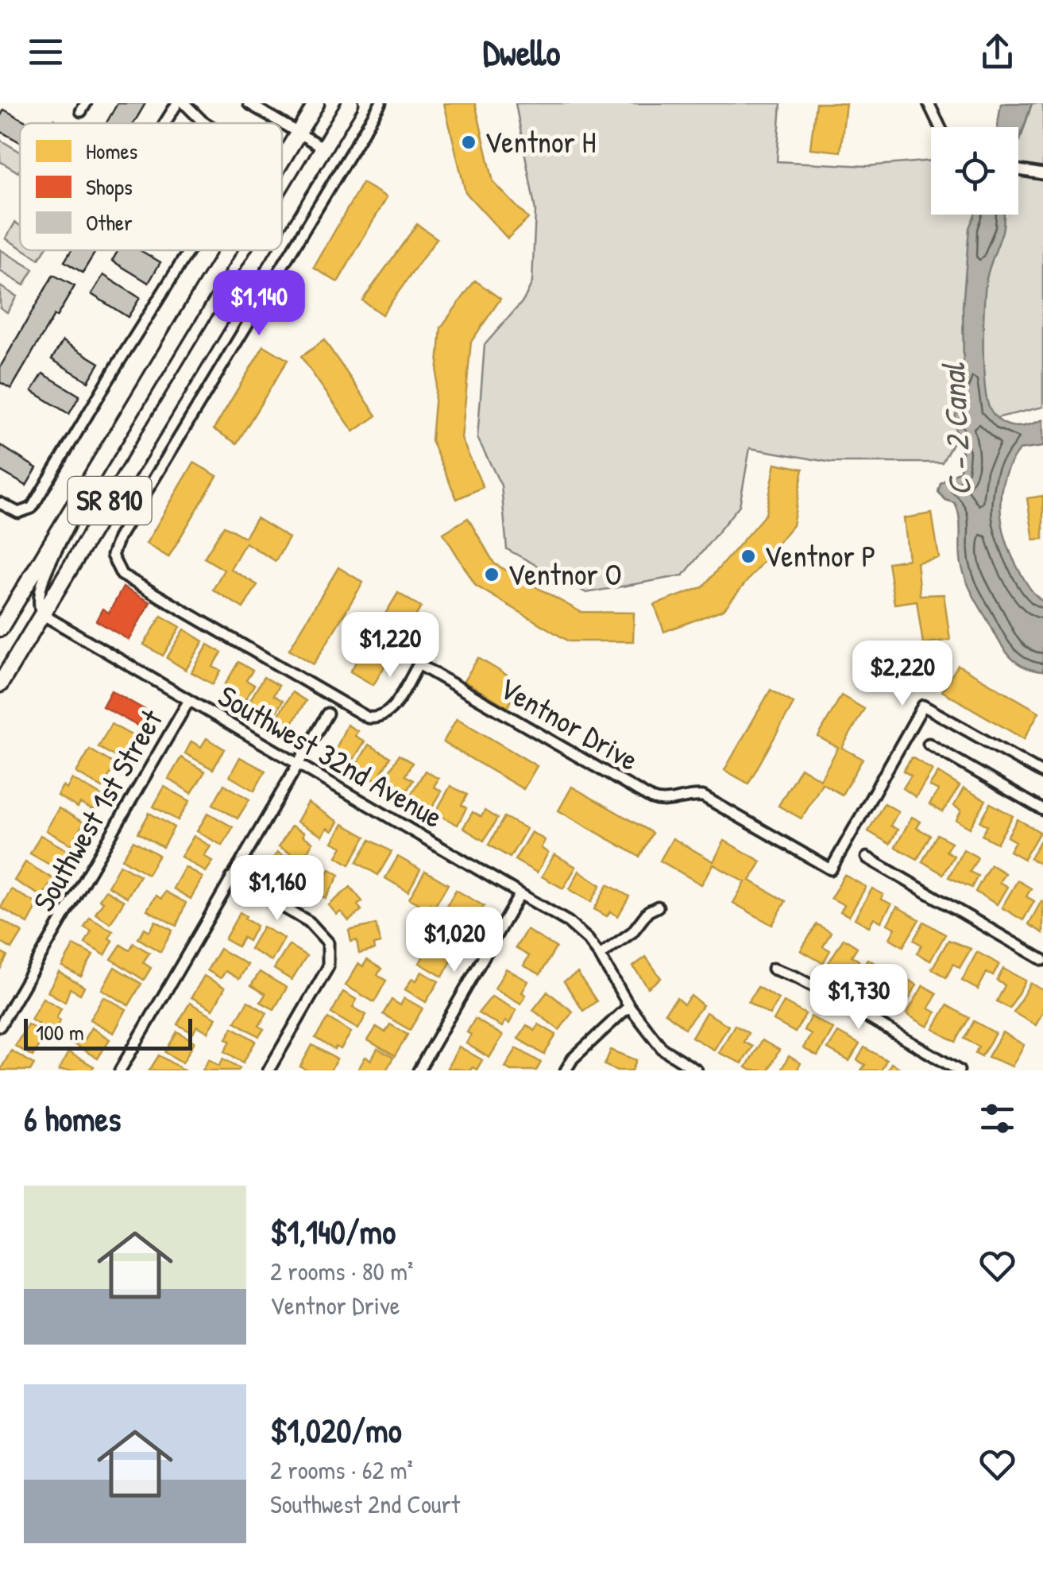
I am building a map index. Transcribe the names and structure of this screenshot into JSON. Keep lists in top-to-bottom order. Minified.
{"streets":{"main road":["SR 810"],"street":["Ventnor Drive","Southwest 32nd Avenue","Southwest 1st Street"]},"crossings":[["SR 810","Southwest 32nd Avenue"],["Southwest 32nd Avenue","Southwest 1st Street"]],"water":["C - 2 Canal"],"places":["Ventnor H","Ventnor P","Ventnor O"],"legend":["Homes","Shops","Other"],"scale_bar":"100 m","page":{"header":"Dwello","price":["$1,140","$1,220","$2,220","$1,160","$1,020","$1,730"],"scale":"100 m","heading":"6 homes","list":[{"name":"$1,140/mo","note":"2 rooms · 80 m² · Ventnor Drive"},{"name":"$1,020/mo","note":"2 rooms · 62 m² · Southwest 2nd Court"}]}}
